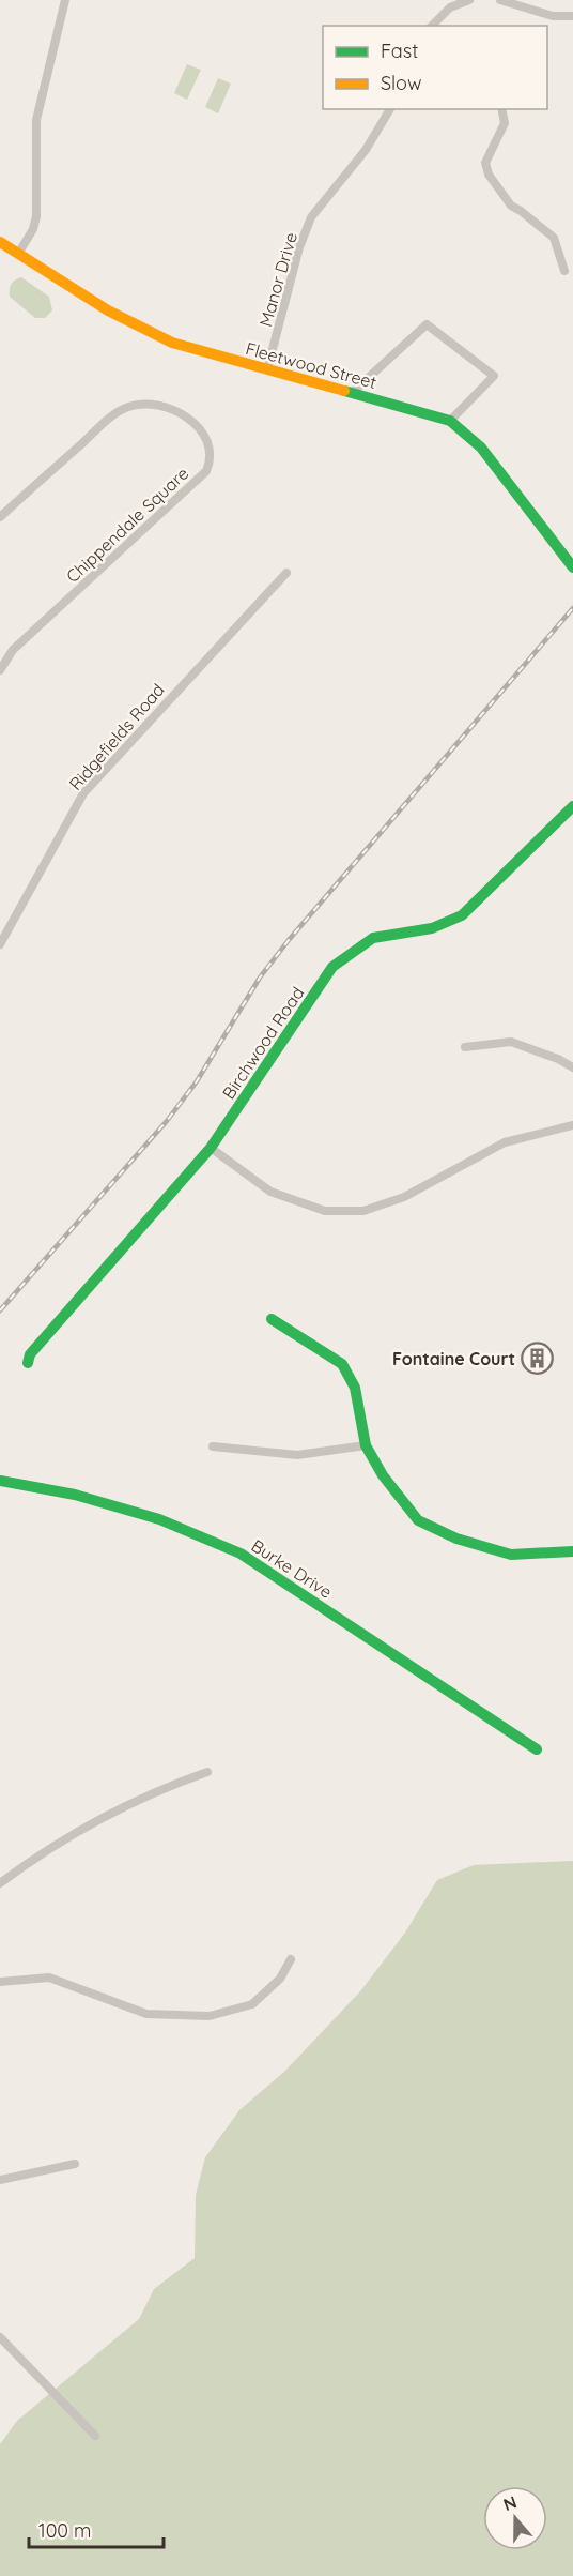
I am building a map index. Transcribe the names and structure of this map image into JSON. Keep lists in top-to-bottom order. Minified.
{"streets":{"street":["Manor Drive","Fleetwood Street","Chippendale Square","Ridgefields Road","Birchwood Road","Burke Drive"]},"crossings":[["Manor Drive","Fleetwood Street"]],"places":{"building":["Fontaine Court"]},"legend":["Fast","Slow"],"scale_bar":"100 m","north":"top"}
